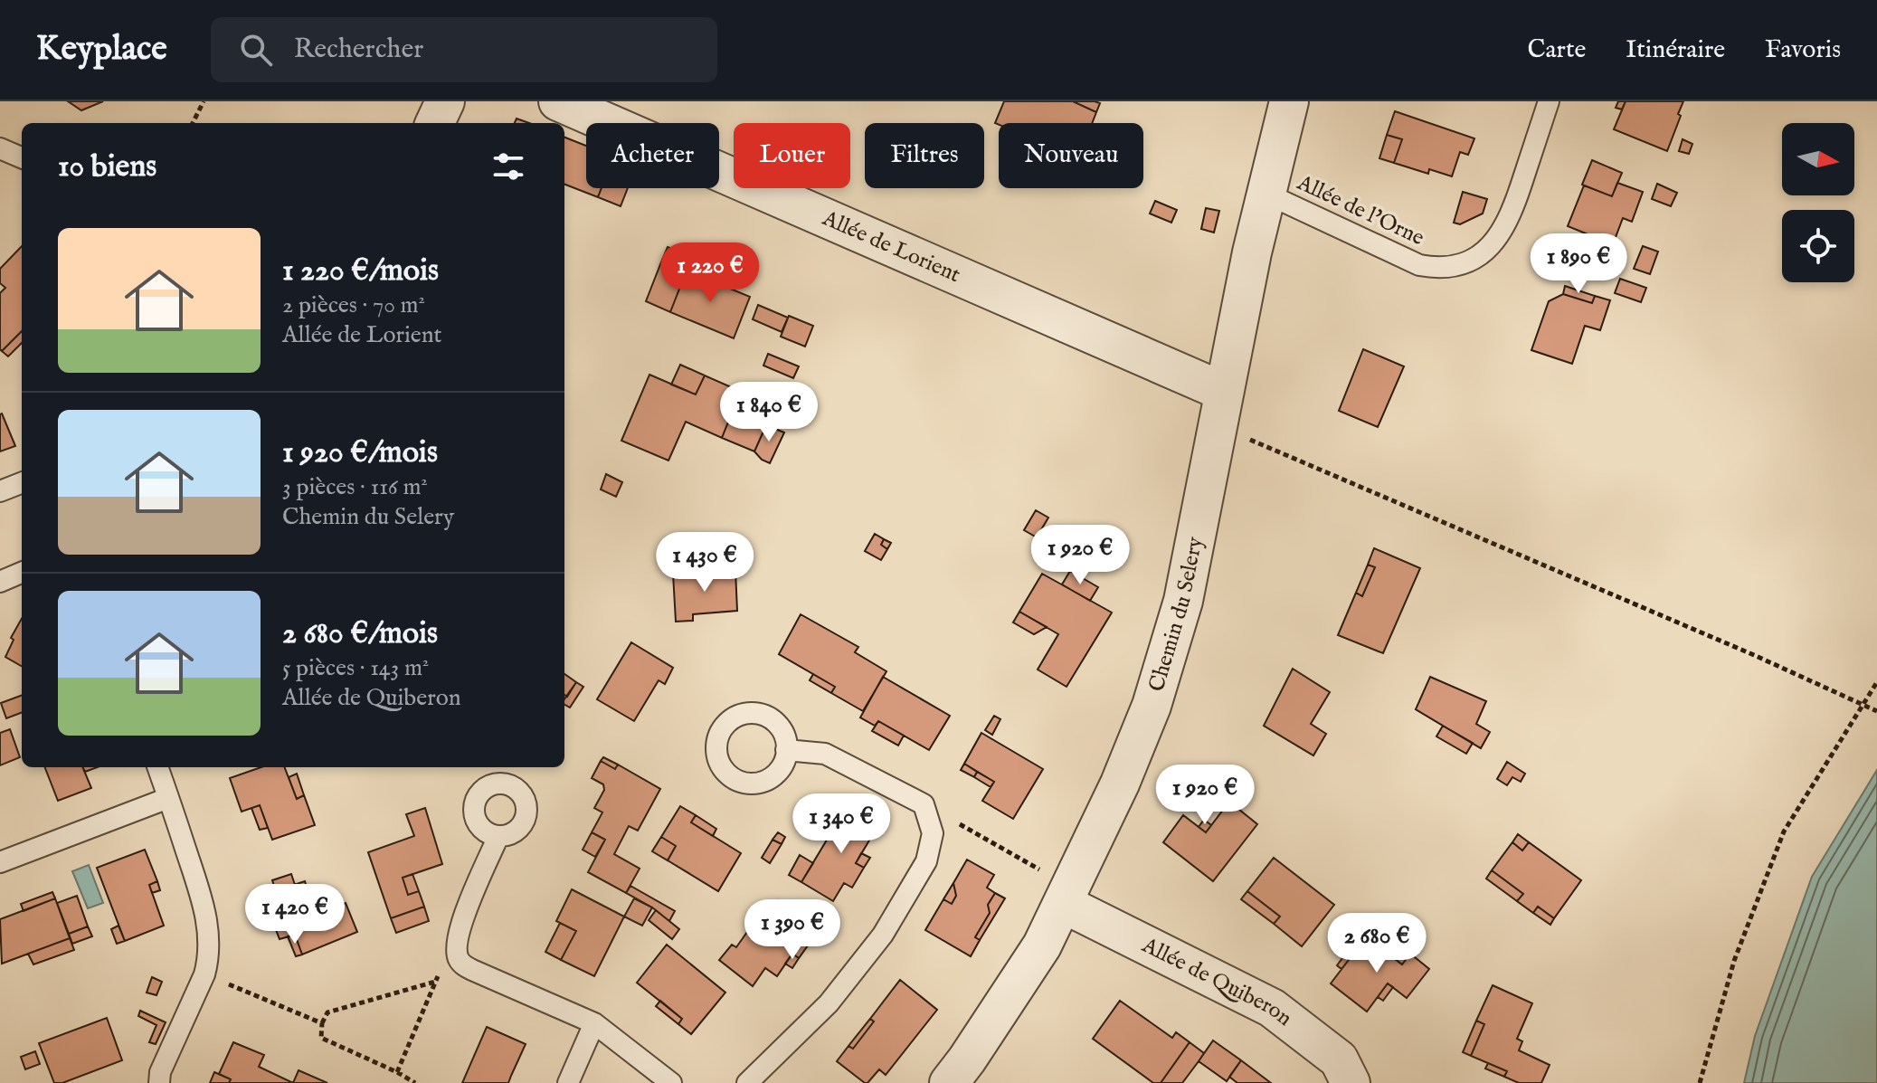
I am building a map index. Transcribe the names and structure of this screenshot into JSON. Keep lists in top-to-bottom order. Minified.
{"streets":{"street":["Allée de Lorient","Chemin du Selery","Allée de Quiberon"],"lane":["Allée de l'Orne"]},"crossings":[["Allée de l'Orne","Chemin du Selery"],["Allée de Lorient","Chemin du Selery"],["Chemin du Selery","Allée de Quiberon"]],"north":"right","page":{"header":"Keyplace","search":"Rechercher","nav":["Carte","Itinéraire","Favoris"],"chip":["Acheter","Louer","Filtres","Nouveau"],"heading":"10 biens","list":[{"name":"1 220 €/mois","note":"2 pièces · 70 m² · Allée de Lorient"},{"name":"1 920 €/mois","note":"3 pièces · 116 m² · Chemin du Selery"},{"name":"2 680 €/mois","note":"5 pièces · 143 m² · Allée de Quiberon"}],"price":["1 890 €","1 220 €","1 840 €","1 920 €","1 430 €","1 920 €","1 340 €","1 420 €","1 390 €","2 680 €"]}}
